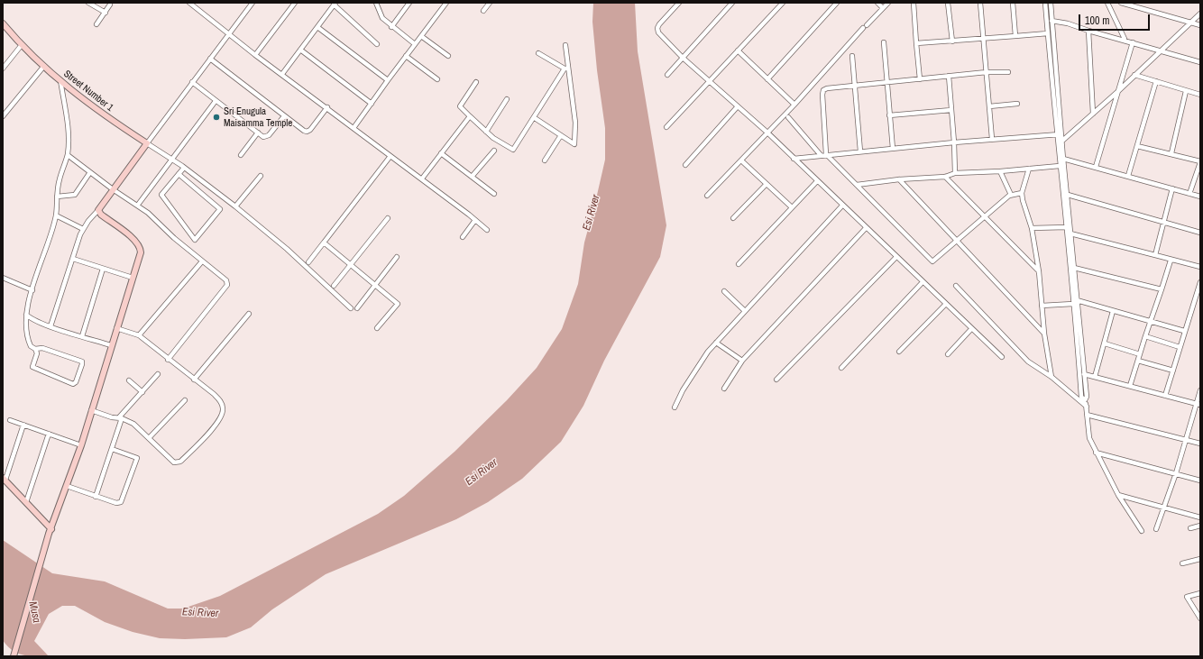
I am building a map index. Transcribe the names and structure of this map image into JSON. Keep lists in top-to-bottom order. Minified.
{"streets":{"street":["Street Number 1"]},"water":["Esi River","Musa"],"places":["Sri Enugula Maisamma Temple"],"scale_bar":"100 m"}
